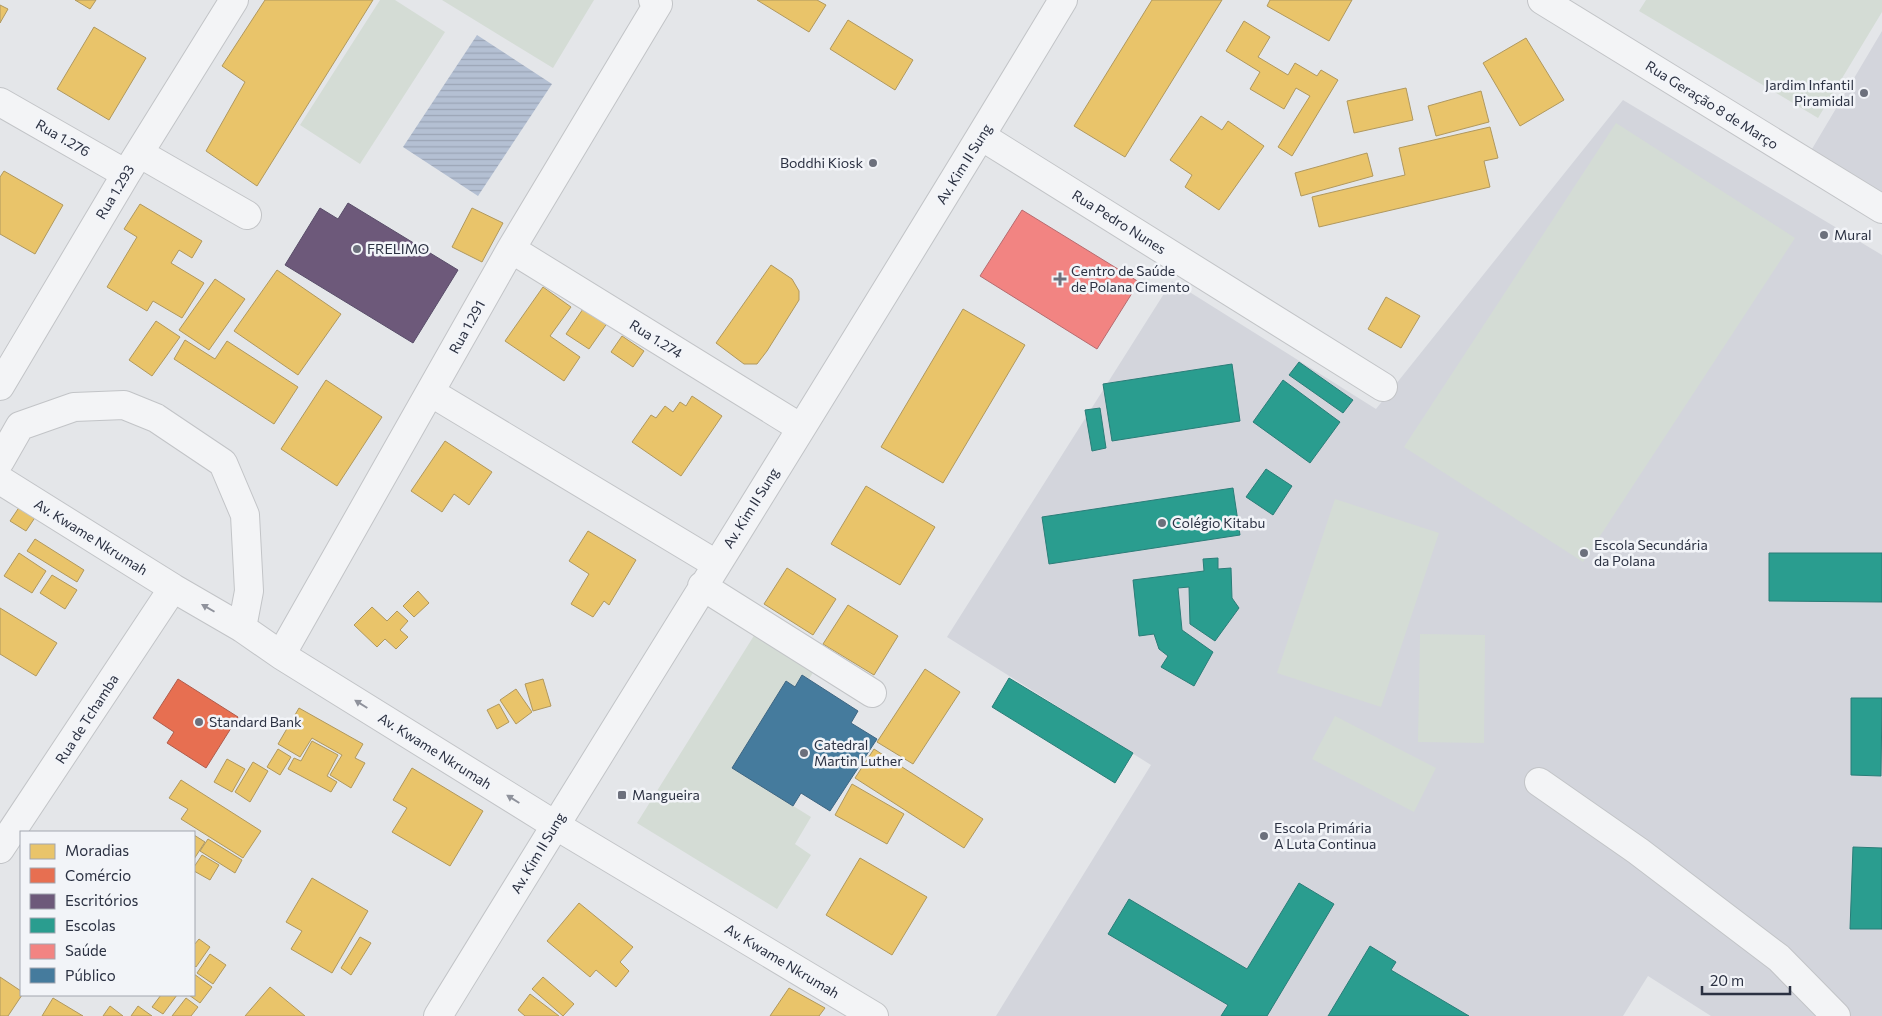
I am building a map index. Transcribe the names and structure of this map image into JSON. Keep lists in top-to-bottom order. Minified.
{"streets":{"street":["Rua Geração 8 de Março","Rua 1.276","Av. Kim II Sung","Rua 1.293","Rua Pedro Nunes","Rua 1.291","Rua 1.274","Av. Kwame Nkrumah","Rua de Tchamba"]},"crossings":[["Rua 1.276","Rua 1.293"],["Av. Kim II Sung","Rua Pedro Nunes"],["Av. Kim II Sung","Rua 1.274"],["Av. Kim II Sung","Av. Kwame Nkrumah"],["Rua 1.291","Rua 1.274"],["Rua 1.291","Av. Kwame Nkrumah"],["Av. Kwame Nkrumah","Rua de Tchamba"]],"one_way":["Av. Kwame Nkrumah"],"places":{"other":["Jardim Infantil Piramidal","Boddhi Kiosk","Mural","FRELIMO","Colégio Kitabu","Escola Secundária da Polana","Standard Bank","Catedral Martin Luther","Escola Primária A Luta Continua"],"health":["Centro de Saúde de Polana Cimento"],"transit":["Mangueira"]},"legend":["Moradias","Comércio","Escritórios","Escolas","Saúde","Público"],"scale_bar":"20 m"}
